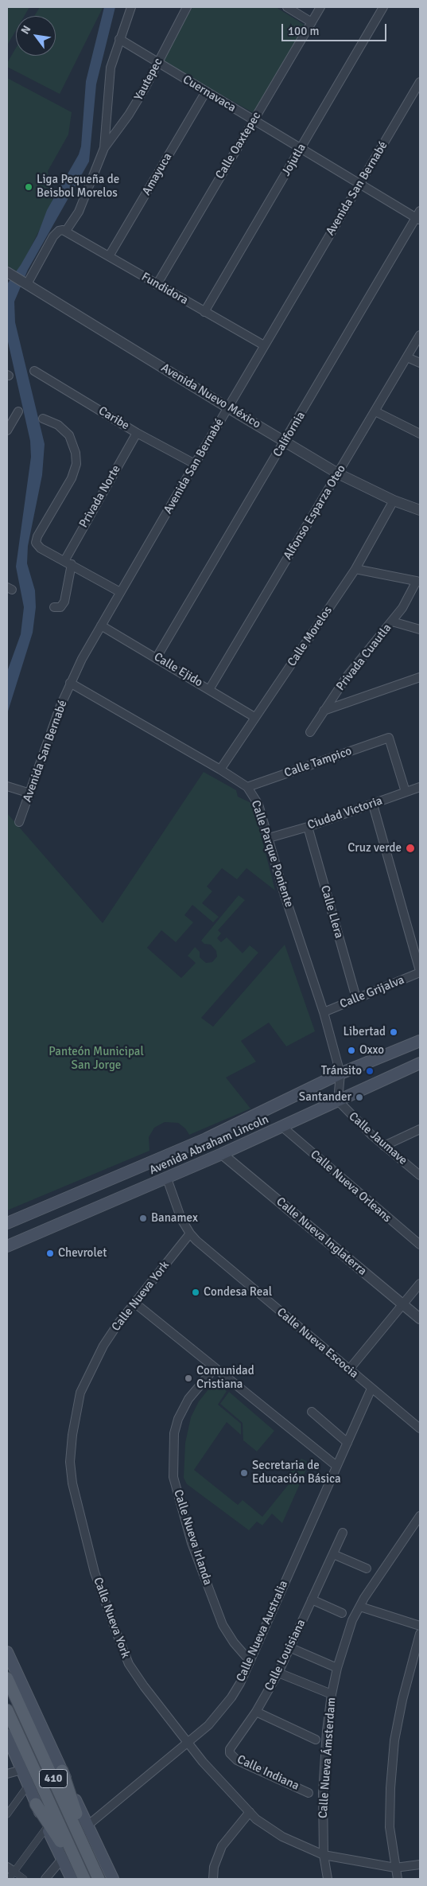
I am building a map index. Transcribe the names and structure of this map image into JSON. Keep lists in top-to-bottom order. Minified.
{"streets":{"main road":["Avenida Abraham Lincoln","410"],"street":["Yautepec","Cuernavaca","Calle Oaxtepec","Jojutla","Amayuca","Avenida San Bernabé","Fundidora","Avenida Nuevo México","Caribe","California","Privada Norte","Alfonso Esparza Oteo","Calle Morelos","Privada Cuautla","Calle Ejido","Calle Tampico","Ciudad Victoria","Calle Parque Poniente","Calle Llera","Calle Grijalva","Calle Jaumave","Calle Nueva Orleans","Calle Nueva Inglaterra","Calle Nueva York","Calle Nueva Escocia","Calle Nueva Irlanda","Calle Nueva Australia","Calle Louisiana","Calle Nueva Ámsterdam","Calle Indiana"]},"crossings":[["Yautepec","Cuernavaca"],["Cuernavaca","Calle Oaxtepec"],["Cuernavaca","Jojutla"],["Cuernavaca","Amayuca"],["Cuernavaca","Avenida San Bernabé"],["Cuernavaca","California"],["Calle Oaxtepec","Fundidora"],["Jojutla","Fundidora"],["Amayuca","Fundidora"],["Avenida San Bernabé","Fundidora"],["Avenida San Bernabé","Avenida Nuevo México"],["Avenida San Bernabé","Caribe"],["Avenida San Bernabé","Calle Ejido"],["Avenida San Bernabé","Calle Parque Poniente"],["Avenida Nuevo México","California"],["Avenida Nuevo México","Alfonso Esparza Oteo"],["Avenida Nuevo México","Calle Morelos"],["Caribe","Privada Norte"],["California","Calle Ejido"],["Alfonso Esparza Oteo","Calle Ejido"],["Calle Morelos","Calle Ejido"],["Calle Morelos","Calle Parque Poniente"],["Calle Tampico","Ciudad Victoria"],["Calle Tampico","Calle Parque Poniente"],["Ciudad Victoria","Calle Parque Poniente"],["Ciudad Victoria","Calle Llera"],["Calle Parque Poniente","Calle Grijalva"],["Calle Llera","Calle Grijalva"],["Calle Jaumave","Avenida Abraham Lincoln"],["Avenida Abraham Lincoln","Calle Nueva Orleans"],["Avenida Abraham Lincoln","Calle Nueva Inglaterra"],["Avenida Abraham Lincoln","Calle Nueva Escocia"],["Calle Nueva York","Calle Nueva Escocia"],["Calle Nueva York","Calle Nueva Australia"],["Calle Nueva York","Calle Nueva Ámsterdam"],["Calle Nueva Escocia","Calle Nueva Australia"],["Calle Nueva Irlanda","Calle Nueva Australia"],["Calle Louisiana","Calle Indiana"]],"parks":["Panteón Municipal San Jorge"],"places":["Liga Pequeña de Beisbol Morelos","Cruz verde","Libertad","Oxxo","Tránsito","Santander","Banamex","Chevrolet","Condesa Real","Comunidad Cristiana","Secretaria de Educación Básica"],"scale_bar":"100 m","north":"top left"}
